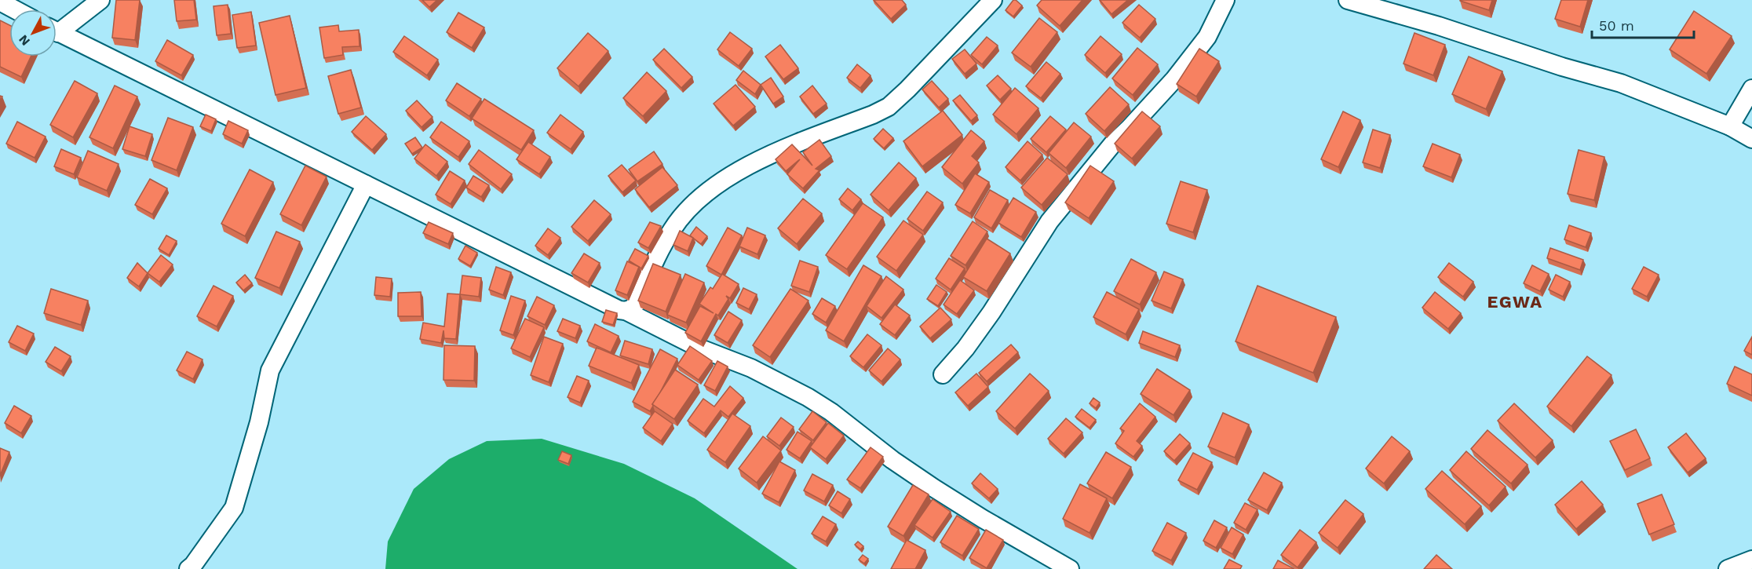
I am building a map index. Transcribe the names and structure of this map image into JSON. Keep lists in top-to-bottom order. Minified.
{"districts":["EGWA"],"scale_bar":"50 m","north":"bottom left"}
